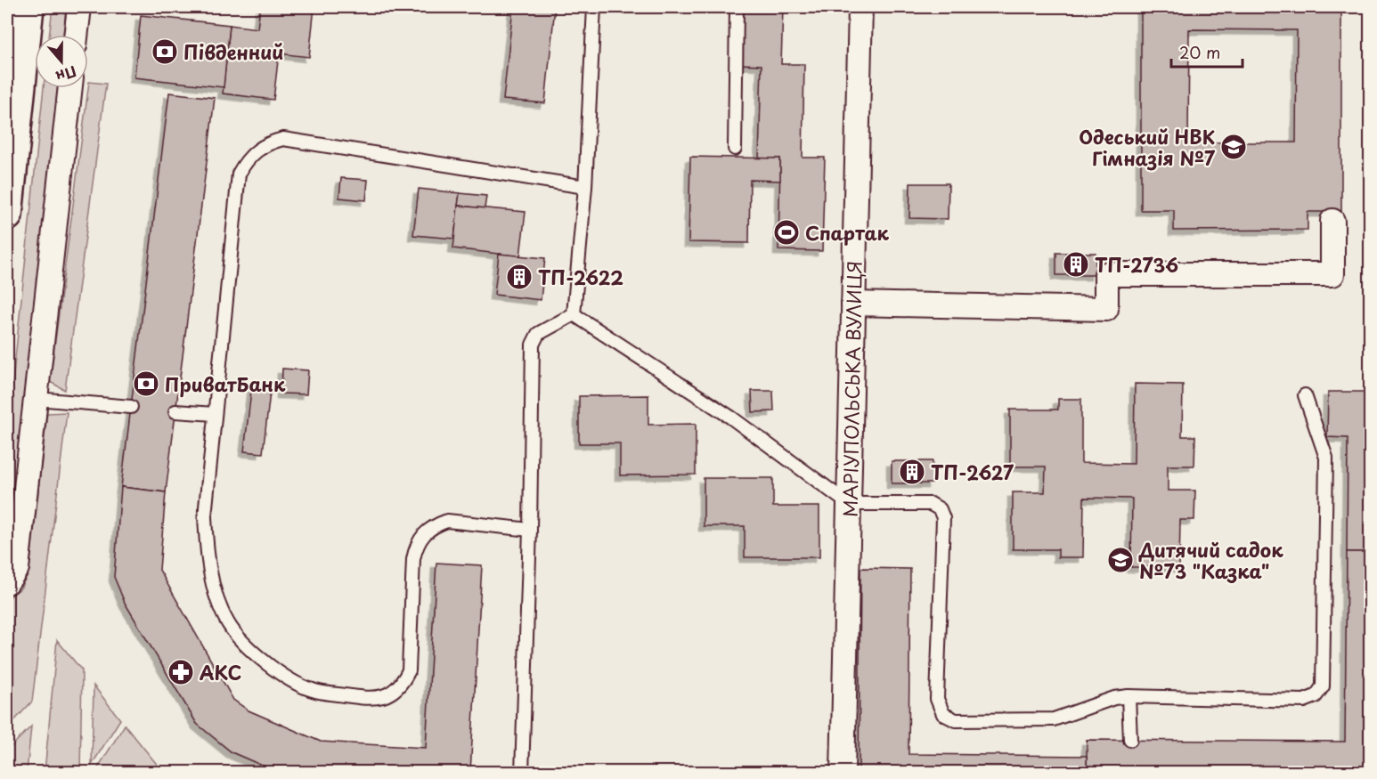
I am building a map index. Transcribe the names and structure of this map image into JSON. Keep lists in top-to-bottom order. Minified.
{"streets":{"street":["МАРІУПОЛЬСЬКА ВУЛИЦЯ"]},"places":{"bank":["Пiвденний","ПриватБанк"],"school or university":["Одеський НВК Гімназія №7","Дитячий садок №73 \"Казка\""],"sports":["Спартак"],"building":["ТП-2736","ТП-2622","ТП-2627"],"pharmacy":["АКС"]},"scale_bar":"20 m","north":"bottom"}
